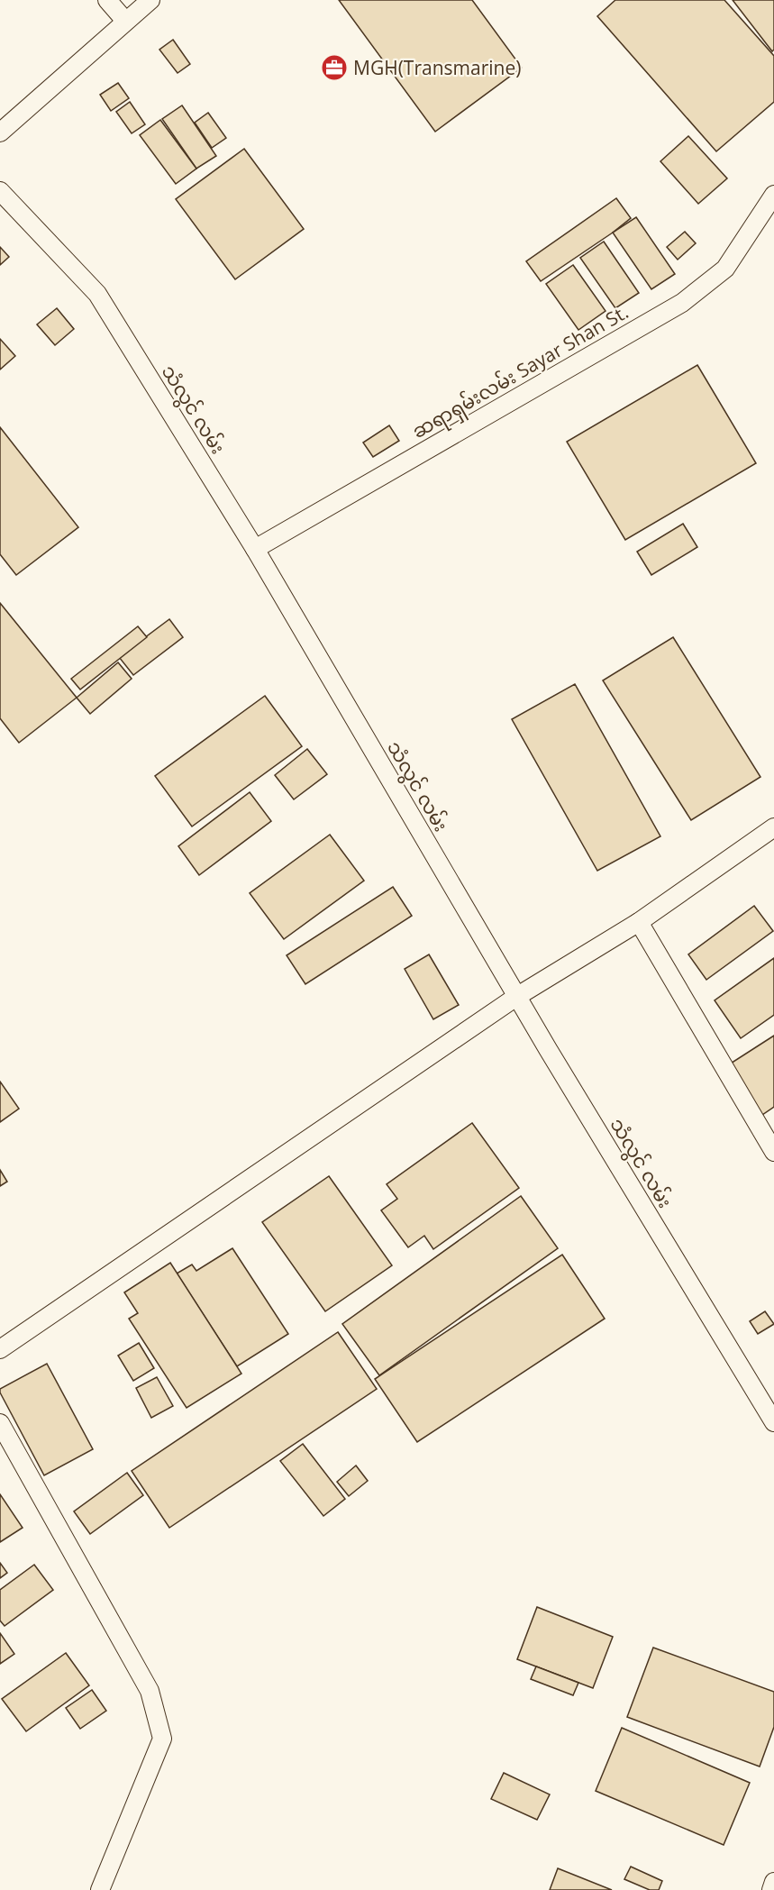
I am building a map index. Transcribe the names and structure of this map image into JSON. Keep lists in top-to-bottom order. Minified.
{"streets":{"street":["ဆရာရှမ်းလမ်း Sayar Shan St.","သံလွင် လမ်း"]},"crossings":[["ဆရာရှမ်းလမ်း Sayar Shan St.","သံလွင် လမ်း"]],"places":{"office":["MGH(Transmarine)"]}}
